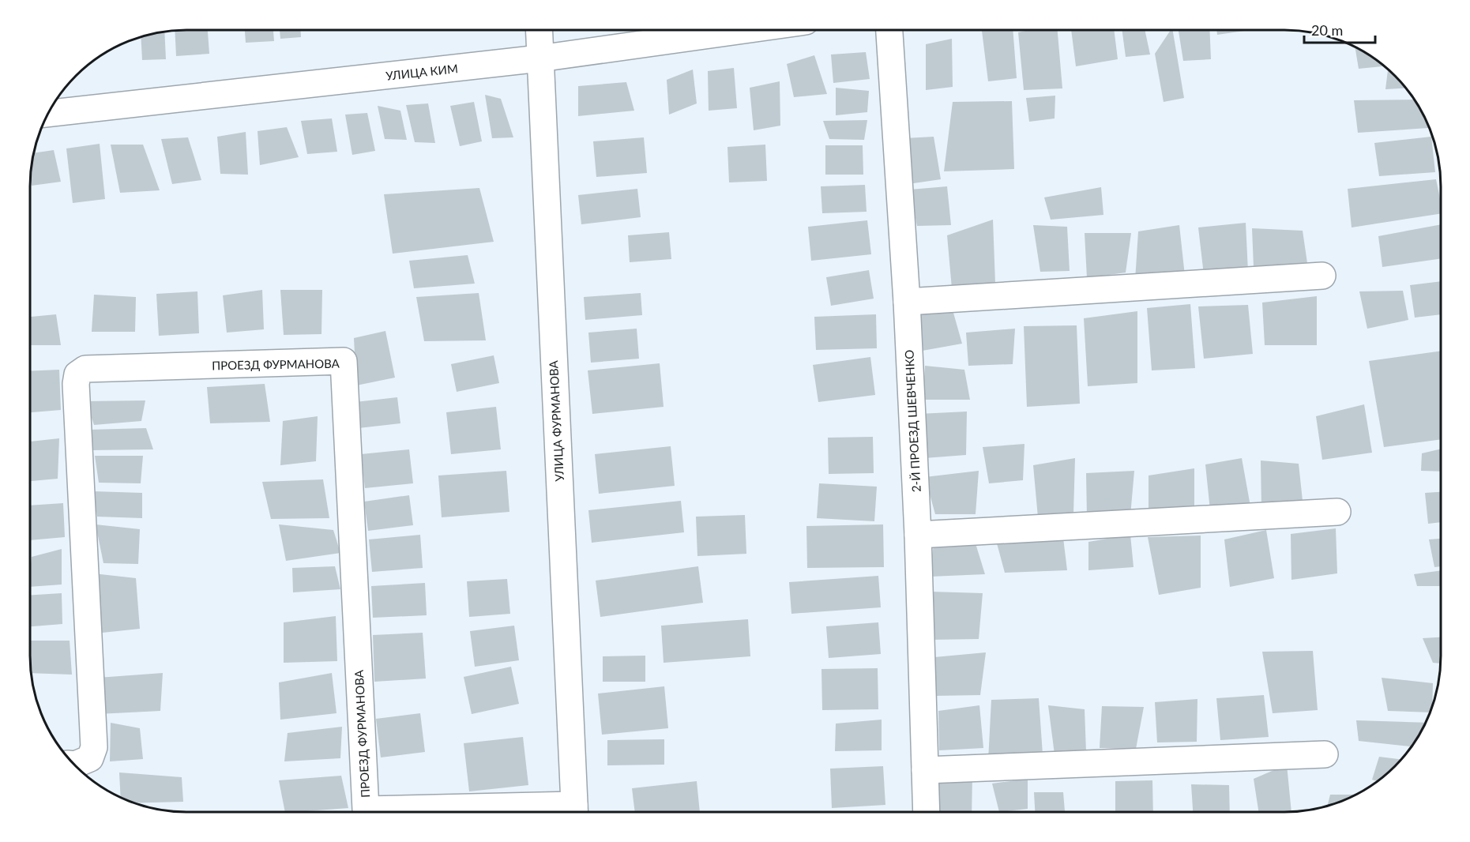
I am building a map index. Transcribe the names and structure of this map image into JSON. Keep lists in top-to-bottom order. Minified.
{"streets":{"street":["УЛИЦА КИМ","ПРОЕЗД ФУРМАНОВА","УЛИЦА ФУРМАНОВА","2-Й ПРОЕЗД ШЕВЧЕНКО"]},"crossings":[["УЛИЦА КИМ","УЛИЦА ФУРМАНОВА"]],"scale_bar":"20 m"}
